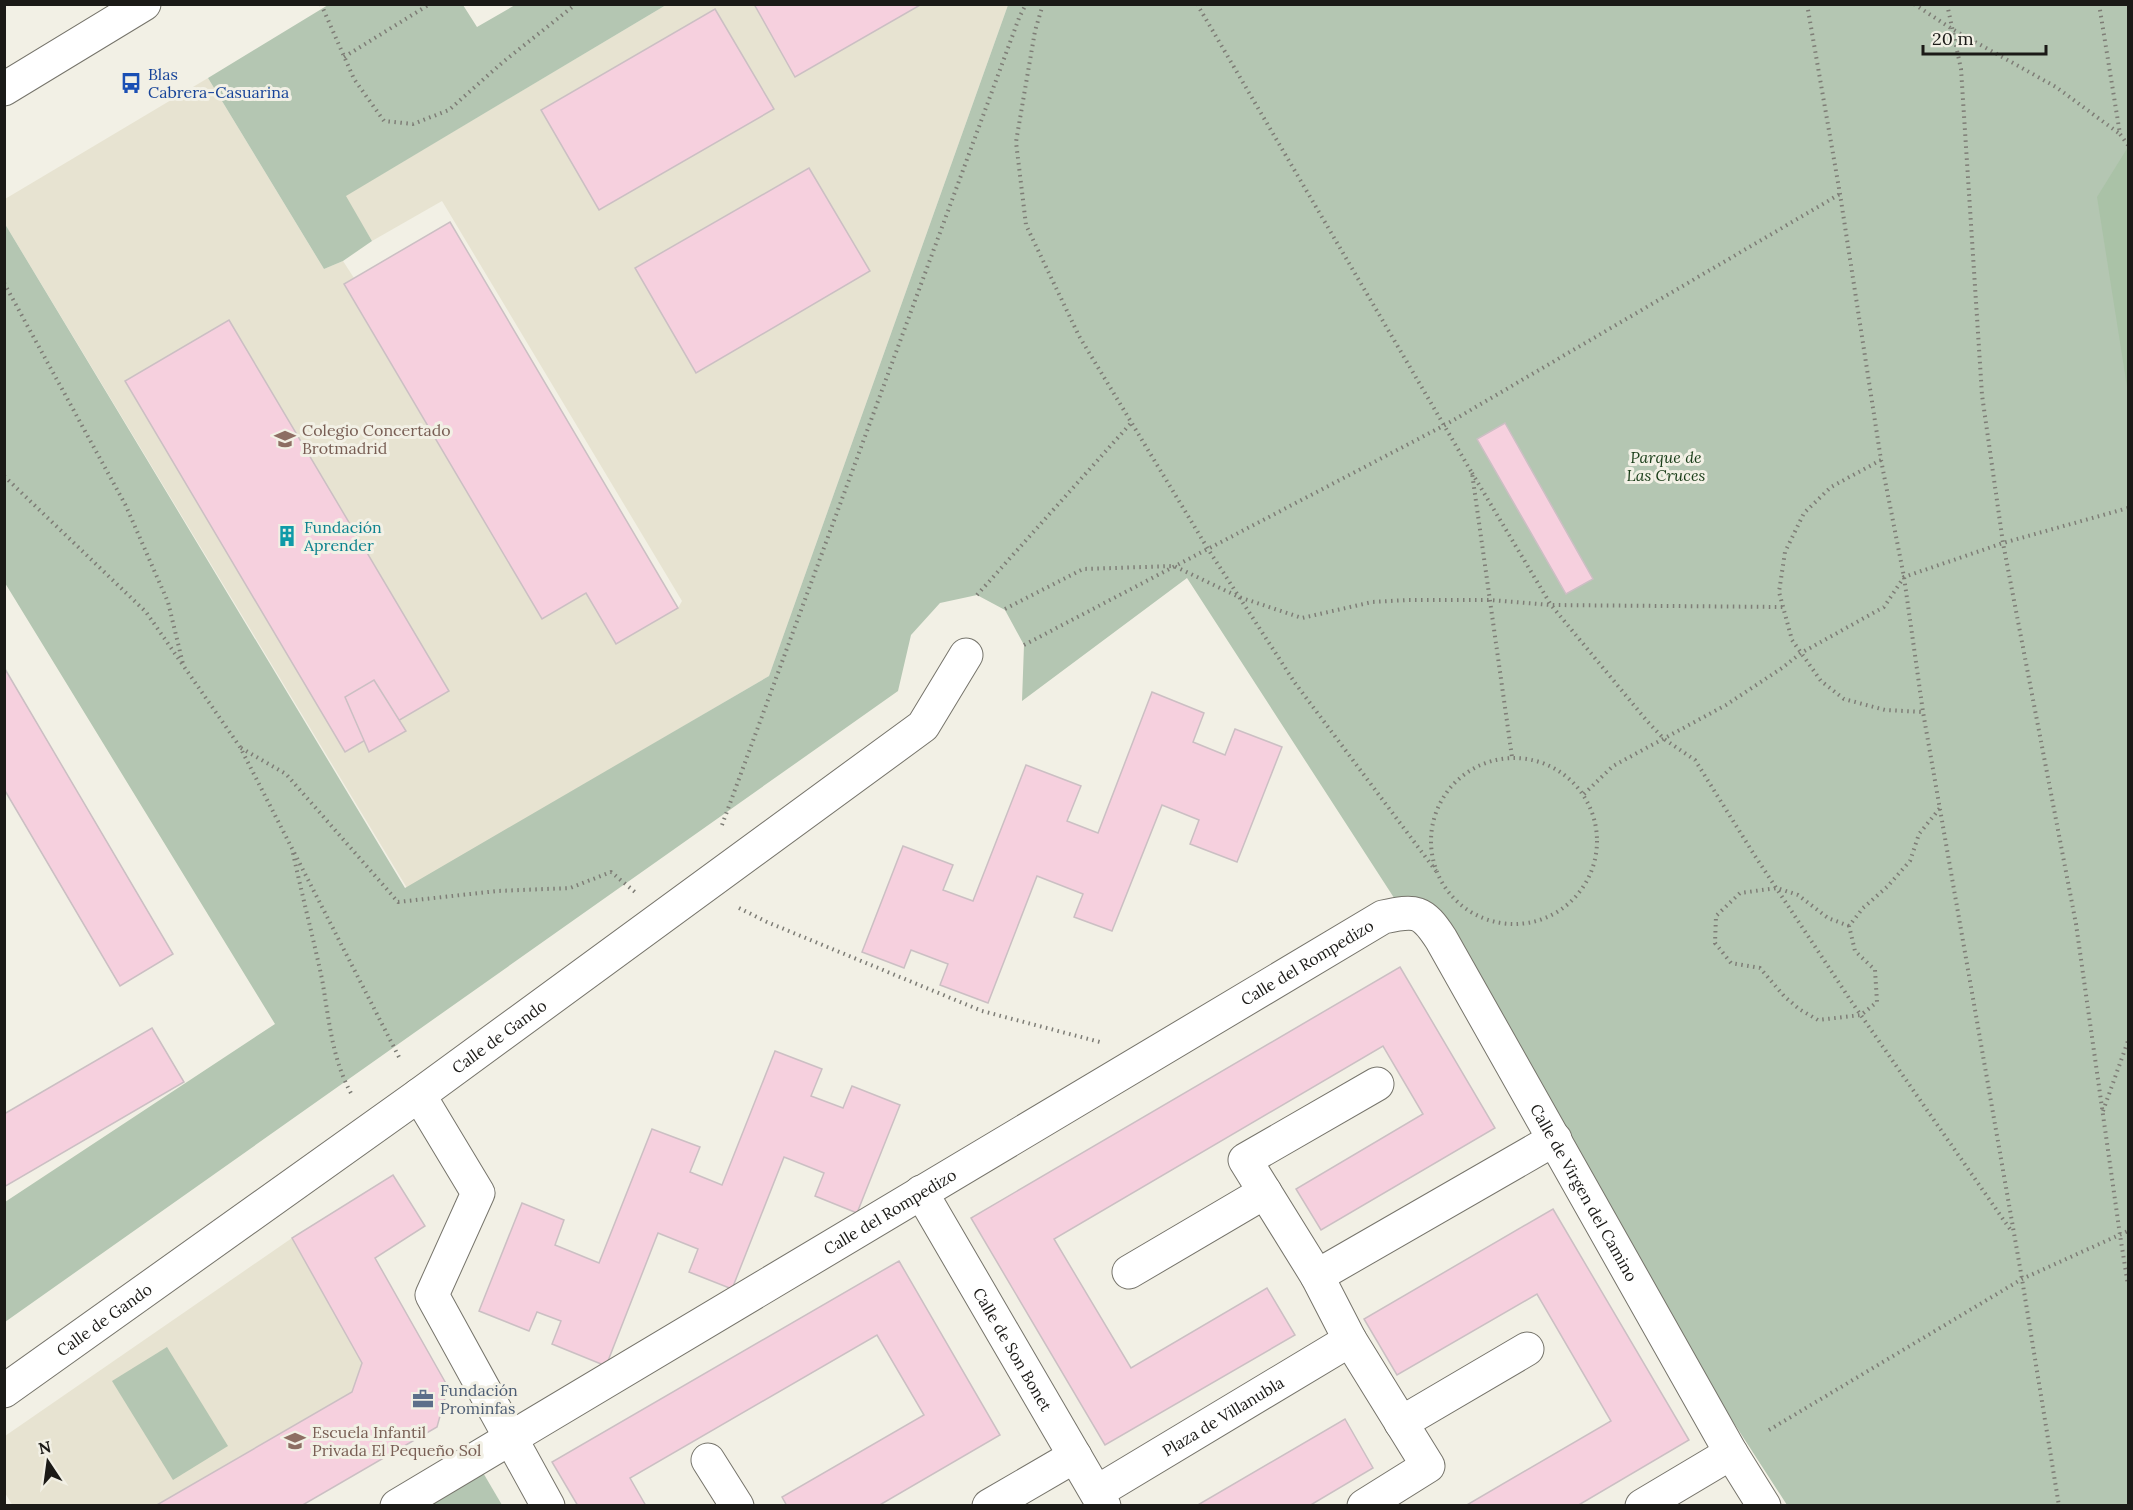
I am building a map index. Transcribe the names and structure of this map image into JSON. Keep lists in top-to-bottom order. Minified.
{"streets":{"street":["Calle del Rompedizo","Calle de Gando","Calle de Virgen del Camino","Calle de Son Bonet","Plaza de Villanubla"]},"crossings":[["Calle del Rompedizo","Calle de Virgen del Camino"],["Calle del Rompedizo","Calle de Son Bonet"],["Calle de Son Bonet","Plaza de Villanubla"]],"parks":["Parque de Las Cruces"],"places":{"bus stop":["Blas Cabrera-Casuarina"],"school or university":["Colegio Concertado Brotmadrid","Escuela Infantil Privada El Pequeño Sol"],"building":["Fundación Aprender"],"office":["Fundación Prominfas"]},"scale_bar":"20 m","north":"top"}
